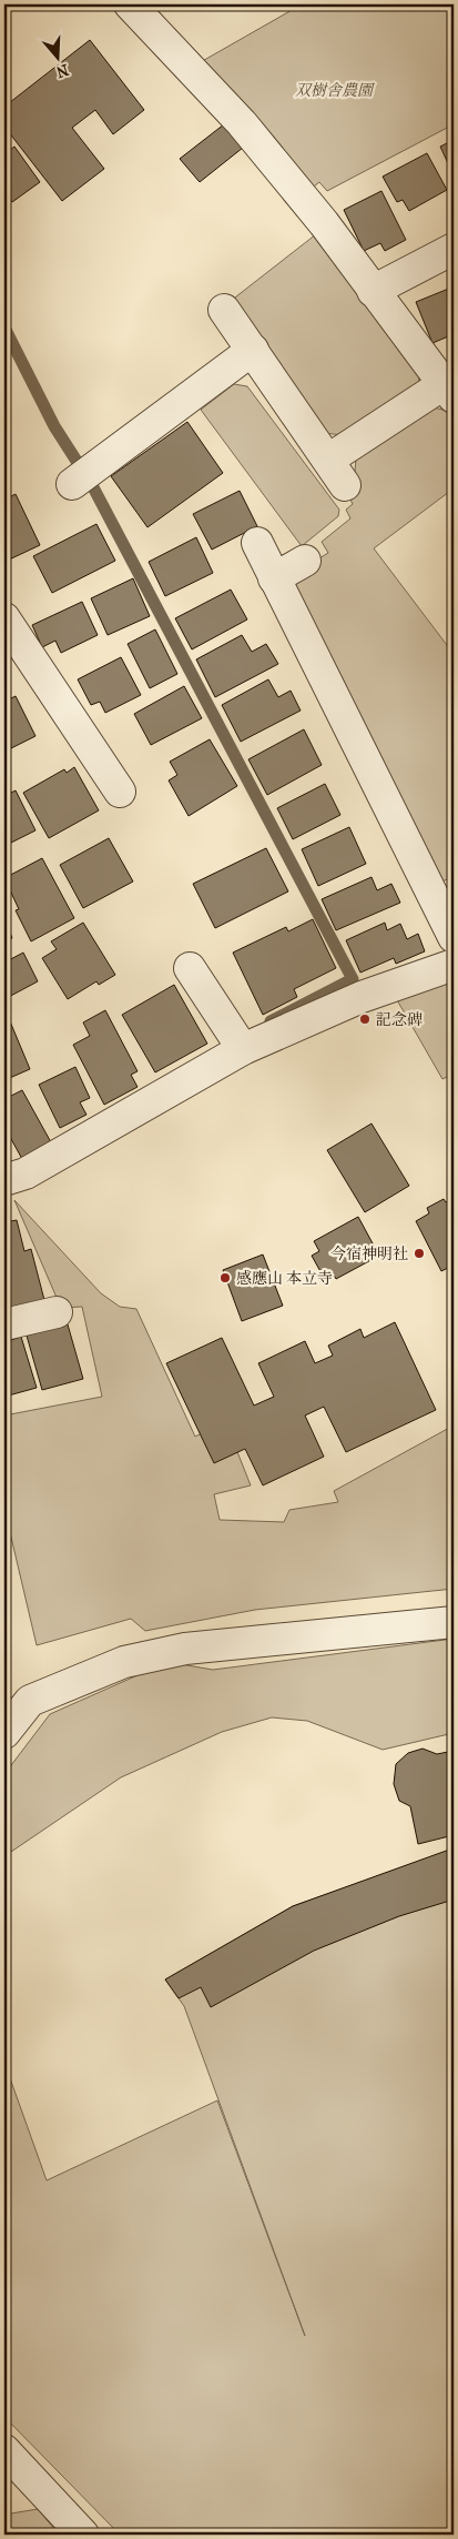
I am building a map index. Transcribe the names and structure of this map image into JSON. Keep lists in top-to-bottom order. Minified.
{"parks":["双樹舎農園"],"places":["記念碑","今宿神明社","感應山 本立寺"],"north":"bottom"}
